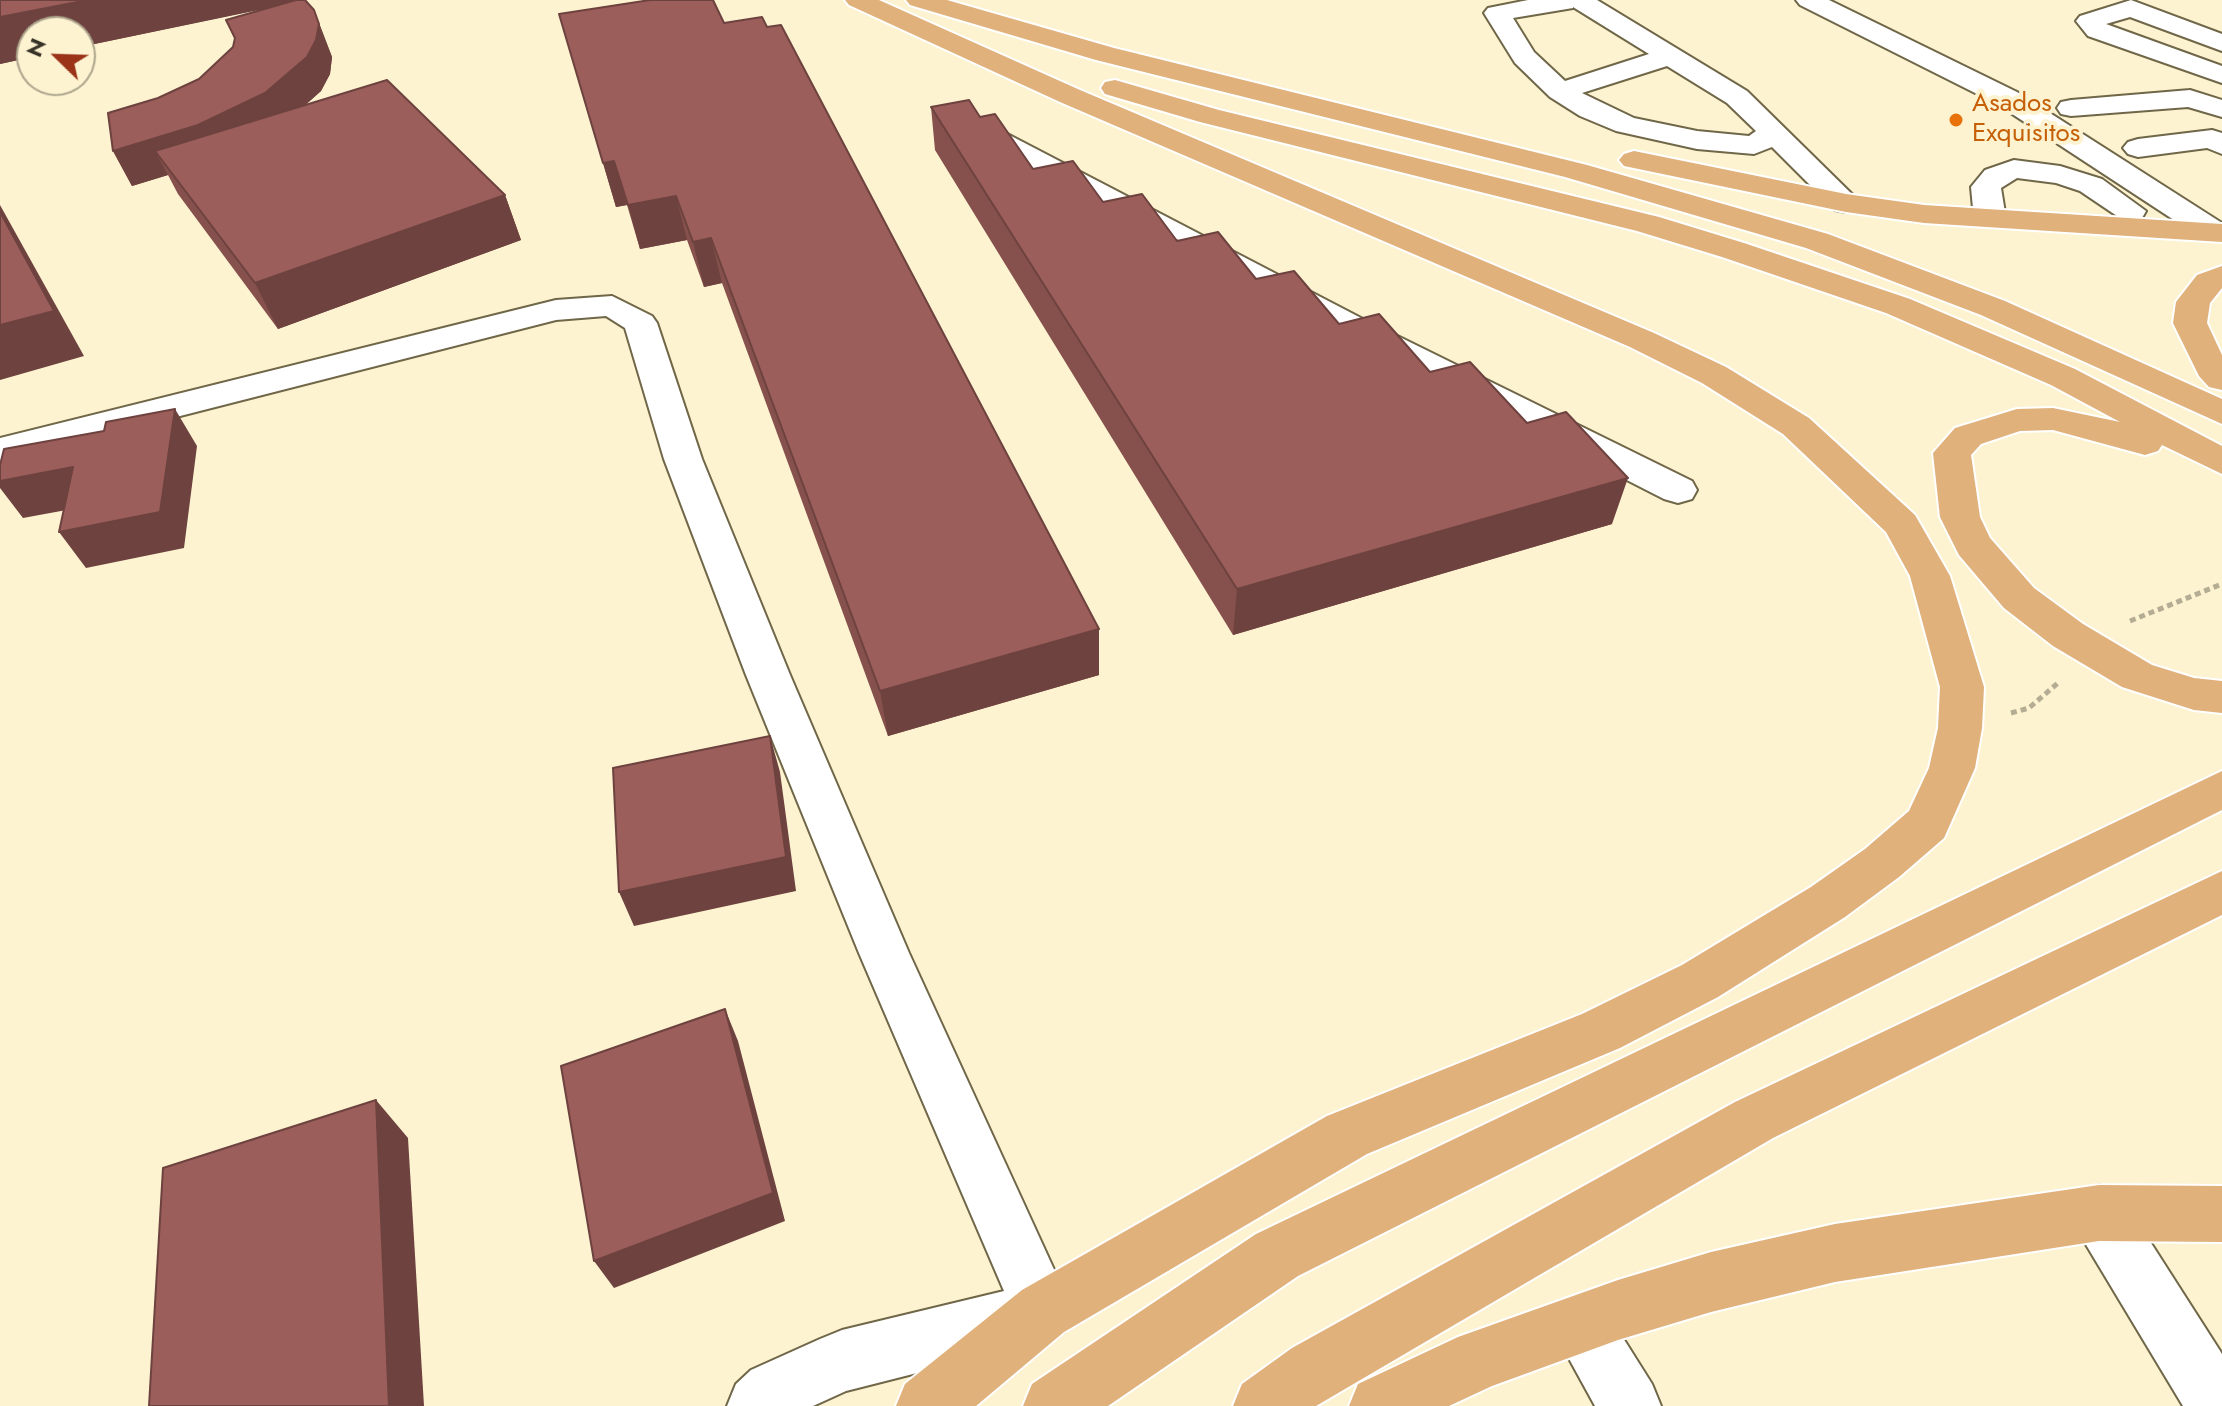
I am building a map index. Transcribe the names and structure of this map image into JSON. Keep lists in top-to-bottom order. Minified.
{"places":["Asados Exquisitos"],"north":"top left"}
